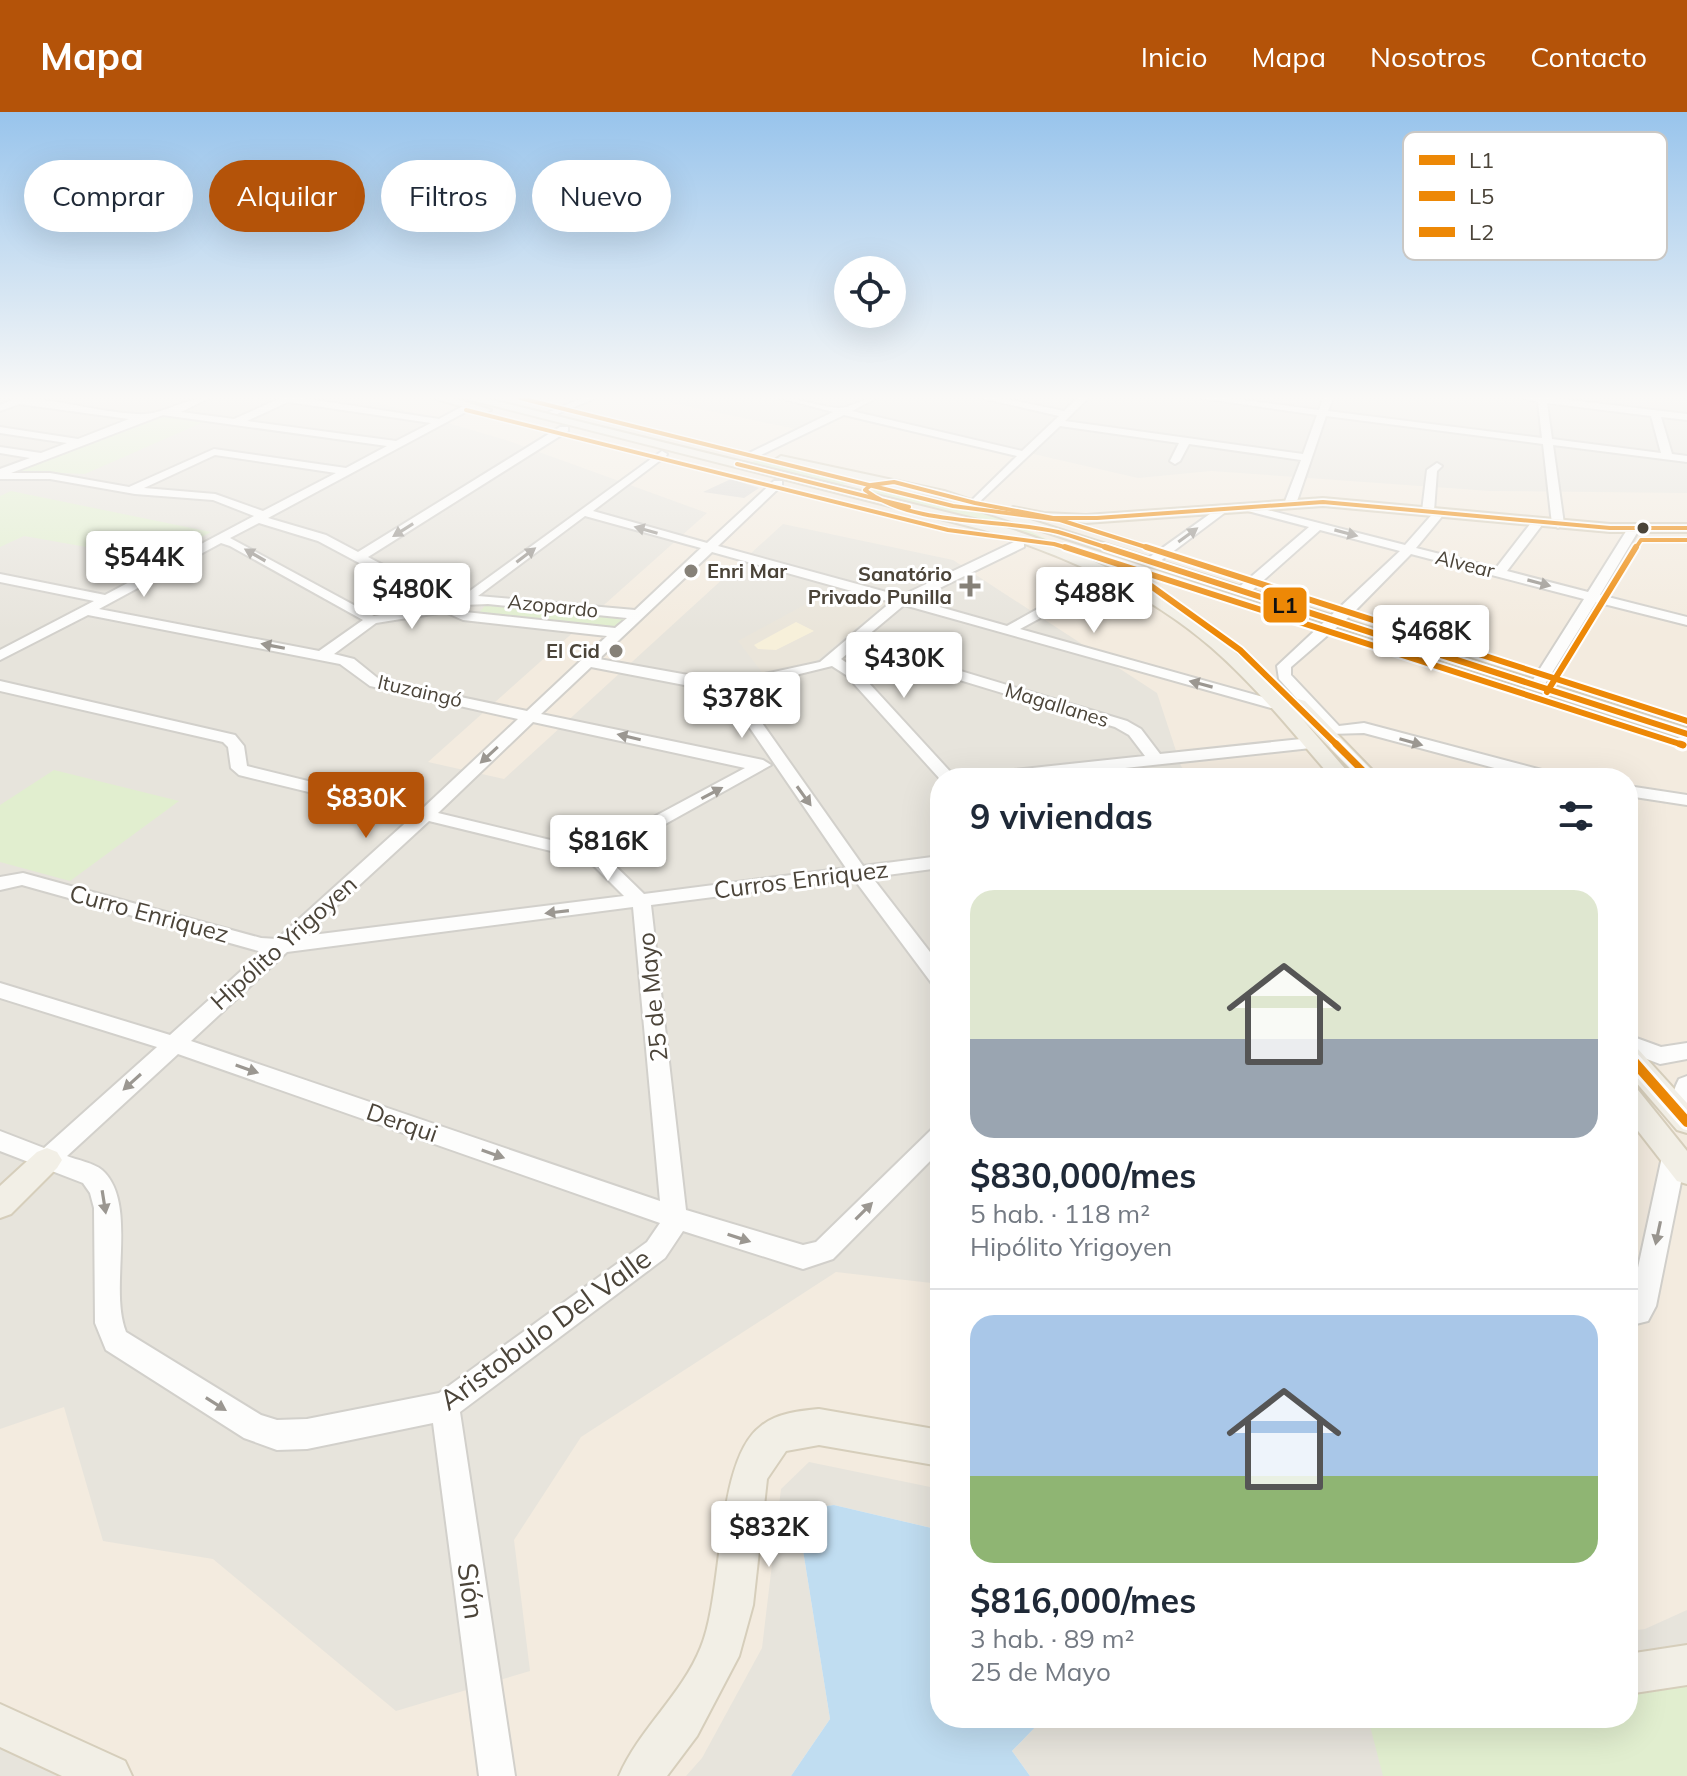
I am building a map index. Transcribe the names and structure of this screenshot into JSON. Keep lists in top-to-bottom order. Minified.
{"streets":{"main road":["Hipólito Yrigoyen"],"street":["Alvear","Azopardo","Ituzaingó","Magallanes","Curros Enriquez","Curro Enriquez","25 de Mayo","Derqui","Aristobulo Del Valle","Sión"]},"crossings":[["Azopardo","Hipólito Yrigoyen"],["Ituzaingó","Hipólito Yrigoyen"],["Curros Enriquez","Curro Enriquez"],["Curros Enriquez","Hipólito Yrigoyen"],["Curros Enriquez","25 de Mayo"],["Curro Enriquez","Hipólito Yrigoyen"],["Hipólito Yrigoyen","Derqui"],["Hipólito Yrigoyen","Aristobulo Del Valle"],["25 de Mayo","Derqui"],["25 de Mayo","Aristobulo Del Valle"],["Derqui","Aristobulo Del Valle"],["Aristobulo Del Valle","Sión"]],"one_way":["Alvear","Derqui","Aristobulo Del Valle"],"places":{"other":["Enri Mar","El Cid"],"health":["Sanatório Privado Punilla"]},"lines":["transit line L1","transit line L5","transit line L2"],"legend":["L1","L5","L2"],"page":{"header":"Mapa","nav":["Inicio","Mapa","Nosotros","Contacto"],"chip":["Comprar","Alquilar","Filtros","Nuevo"],"price":["$544K","$480K","$488K","$468K","$430K","$378K","$830K","$816K","$832K"],"heading":"9 viviendas","list":[{"name":"$830,000/mes","note":"5 hab. · 118 m² · Hipólito Yrigoyen"},{"name":"$816,000/mes","note":"3 hab. · 89 m² · 25 de Mayo"}]}}
